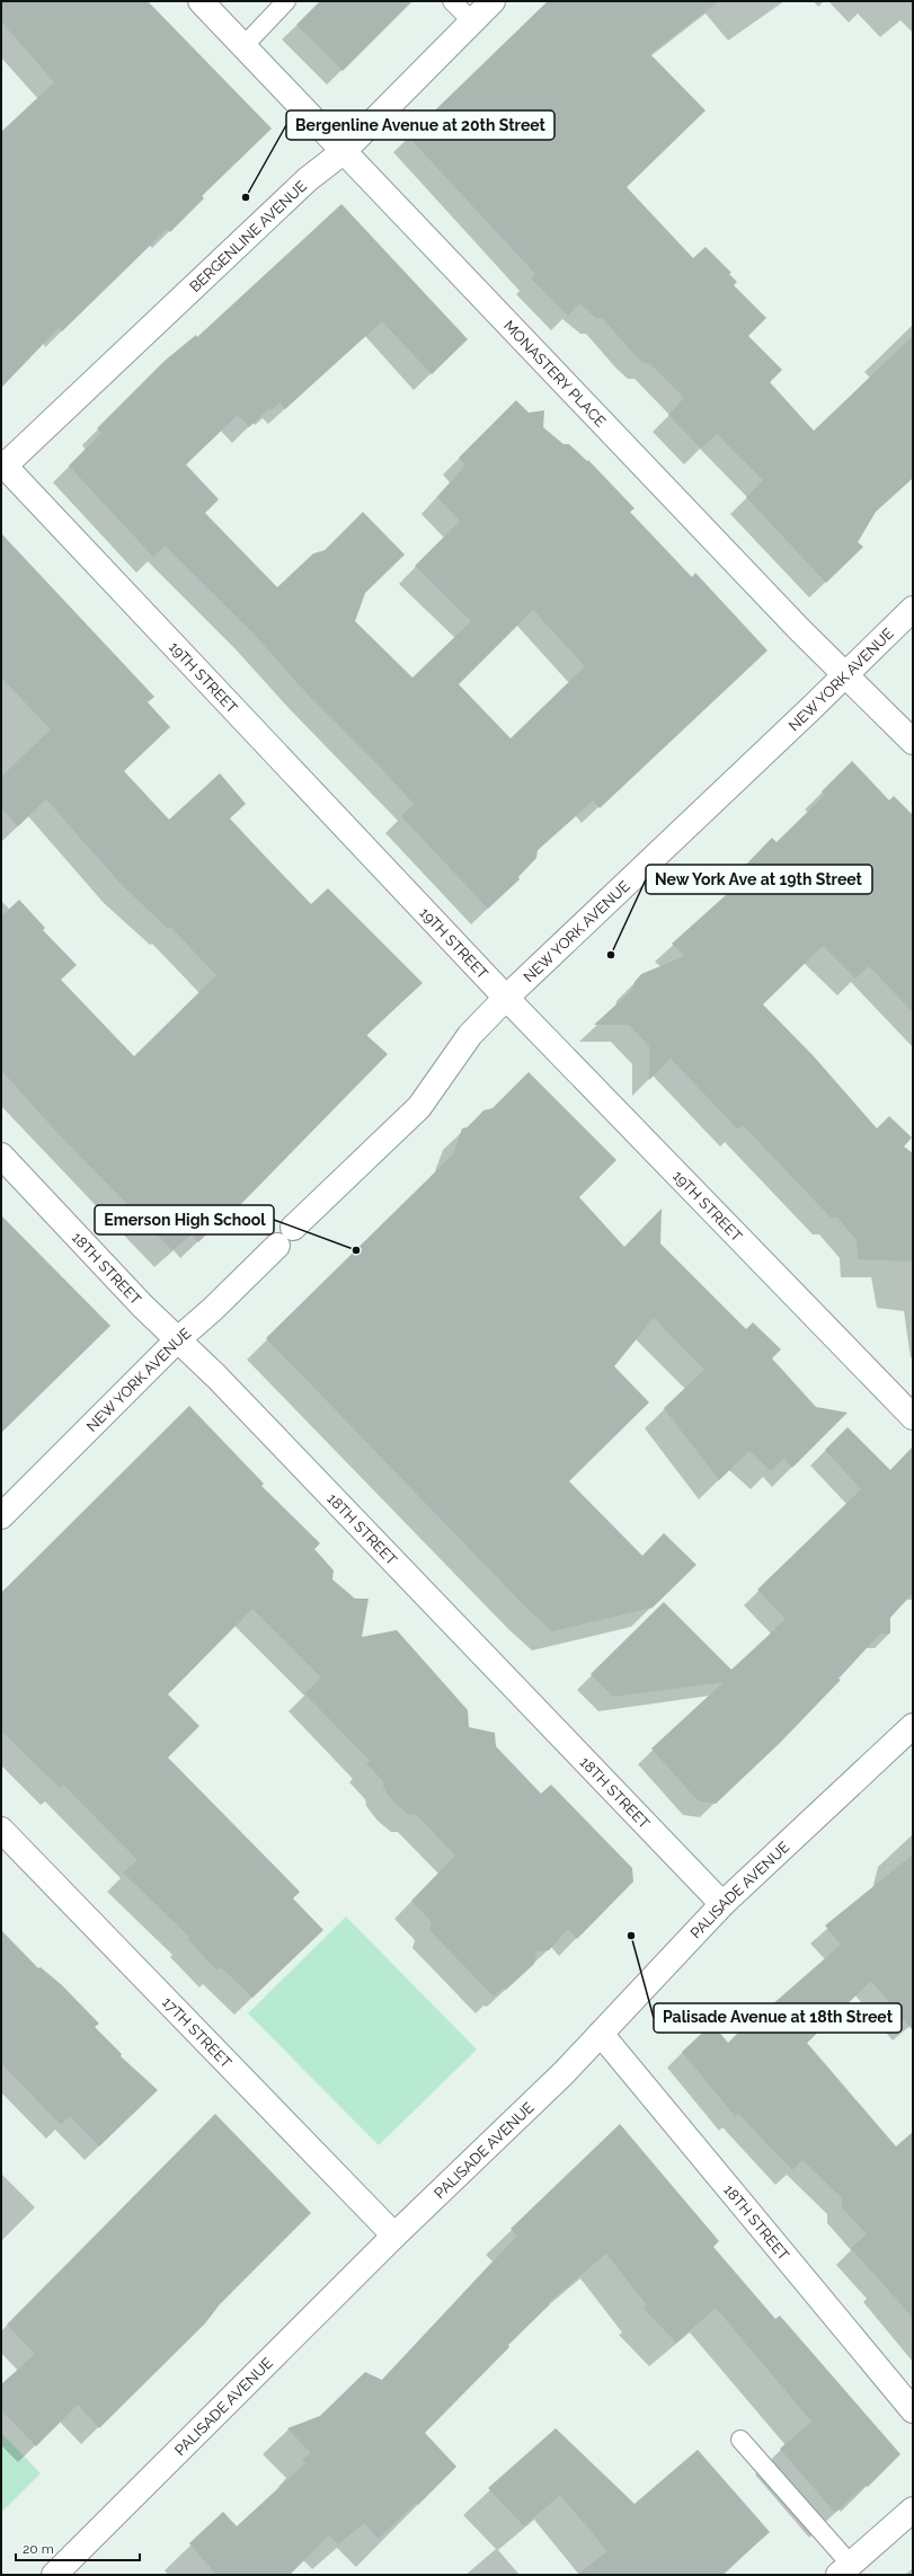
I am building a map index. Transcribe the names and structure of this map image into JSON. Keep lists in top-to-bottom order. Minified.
{"streets":{"street":["BERGENLINE AVENUE","MONASTERY PLACE","19TH STREET","NEW YORK AVENUE","18TH STREET","PALISADE AVENUE","17TH STREET"]},"crossings":[["BERGENLINE AVENUE","MONASTERY PLACE"],["BERGENLINE AVENUE","19TH STREET"],["MONASTERY PLACE","NEW YORK AVENUE"],["19TH STREET","NEW YORK AVENUE"],["NEW YORK AVENUE","18TH STREET"],["18TH STREET","PALISADE AVENUE"],["PALISADE AVENUE","17TH STREET"]],"places":["Bergenline Avenue at 20th Street","New York Ave at 19th Street","Emerson High School","Palisade Avenue at 18th Street"],"scale_bar":"20 m"}
